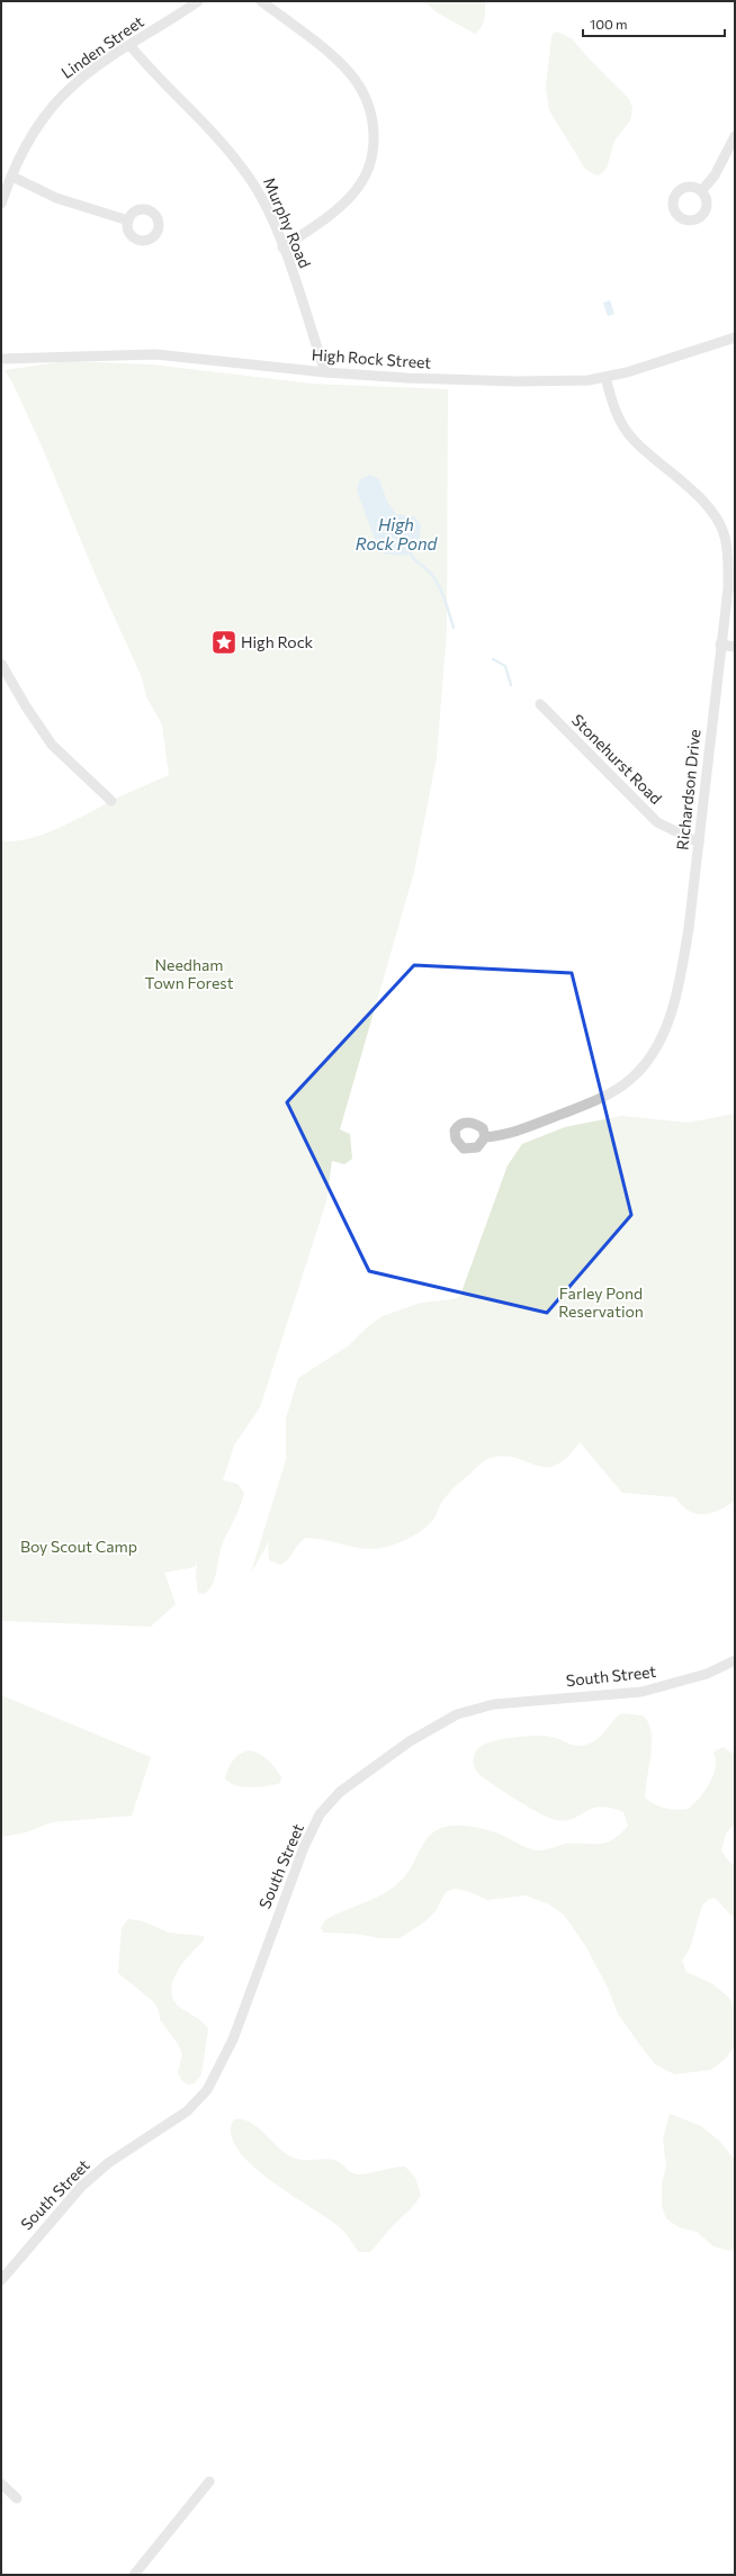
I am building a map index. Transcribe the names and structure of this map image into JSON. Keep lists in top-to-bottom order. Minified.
{"streets":{"street":["Linden Street","Murphy Road","High Rock Street","Stonehurst Road","Richardson Drive","South Street"]},"crossings":[["Linden Street","Murphy Road"],["Murphy Road","High Rock Street"],["High Rock Street","Richardson Drive"],["Stonehurst Road","Richardson Drive"]],"water":["High Rock Pond"],"parks":["Needham Town Forest","Farley Pond Reservation","Boy Scout Camp"],"places":{"place":["High Rock"]},"scale_bar":"100 m"}
